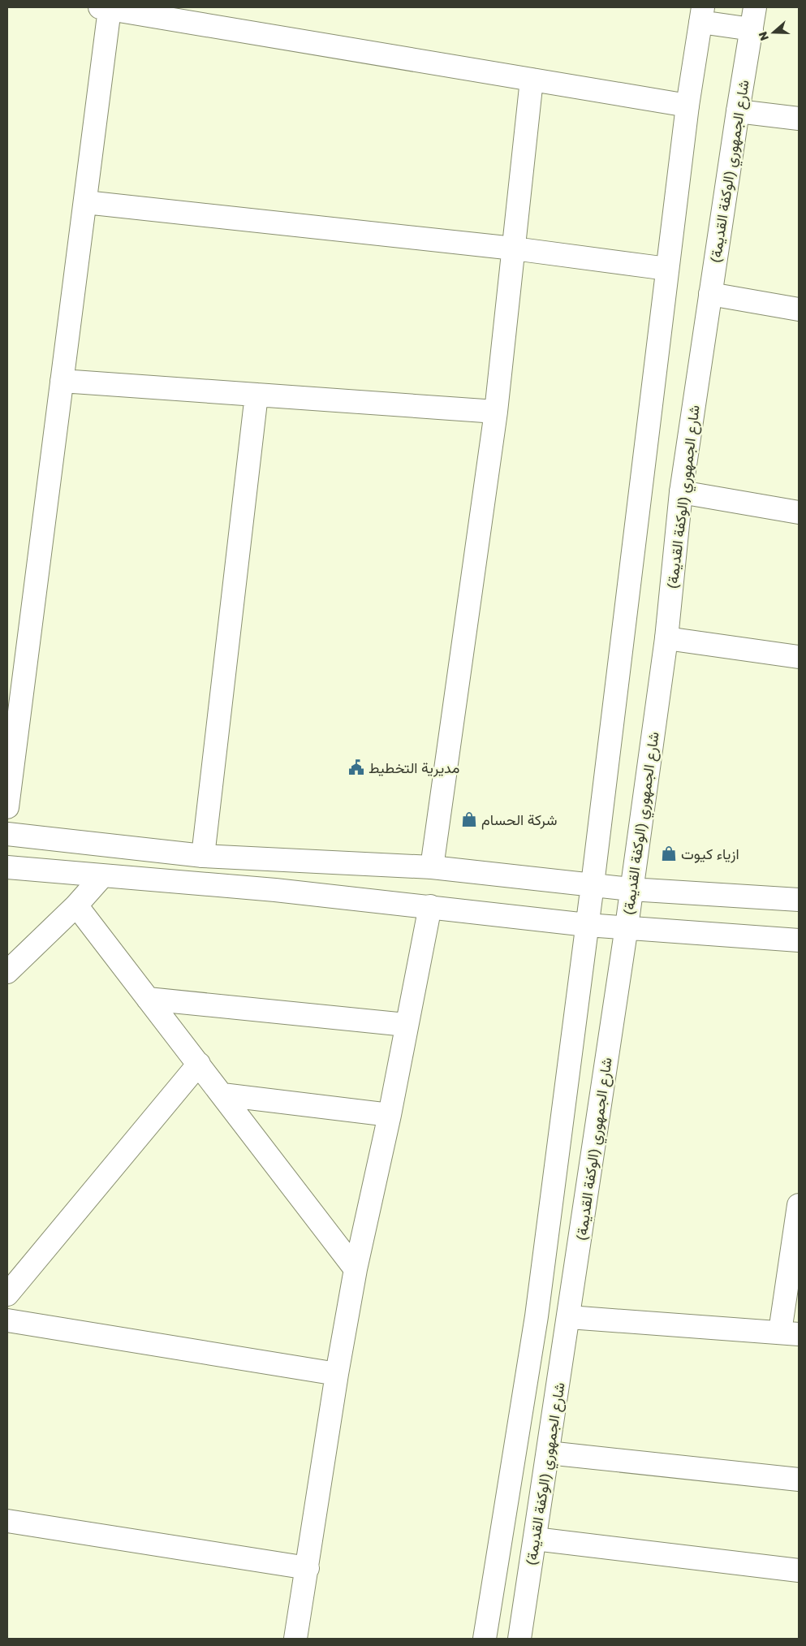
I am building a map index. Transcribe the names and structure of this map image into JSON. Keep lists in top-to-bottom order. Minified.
{"streets":{"street":["شارع الجمهوري (الوكفة القديمة)"]},"places":{"public building":["مديرية التخطيط"],"shop":["شركة الحسام","ازياء كيوت"]},"north":"left"}
